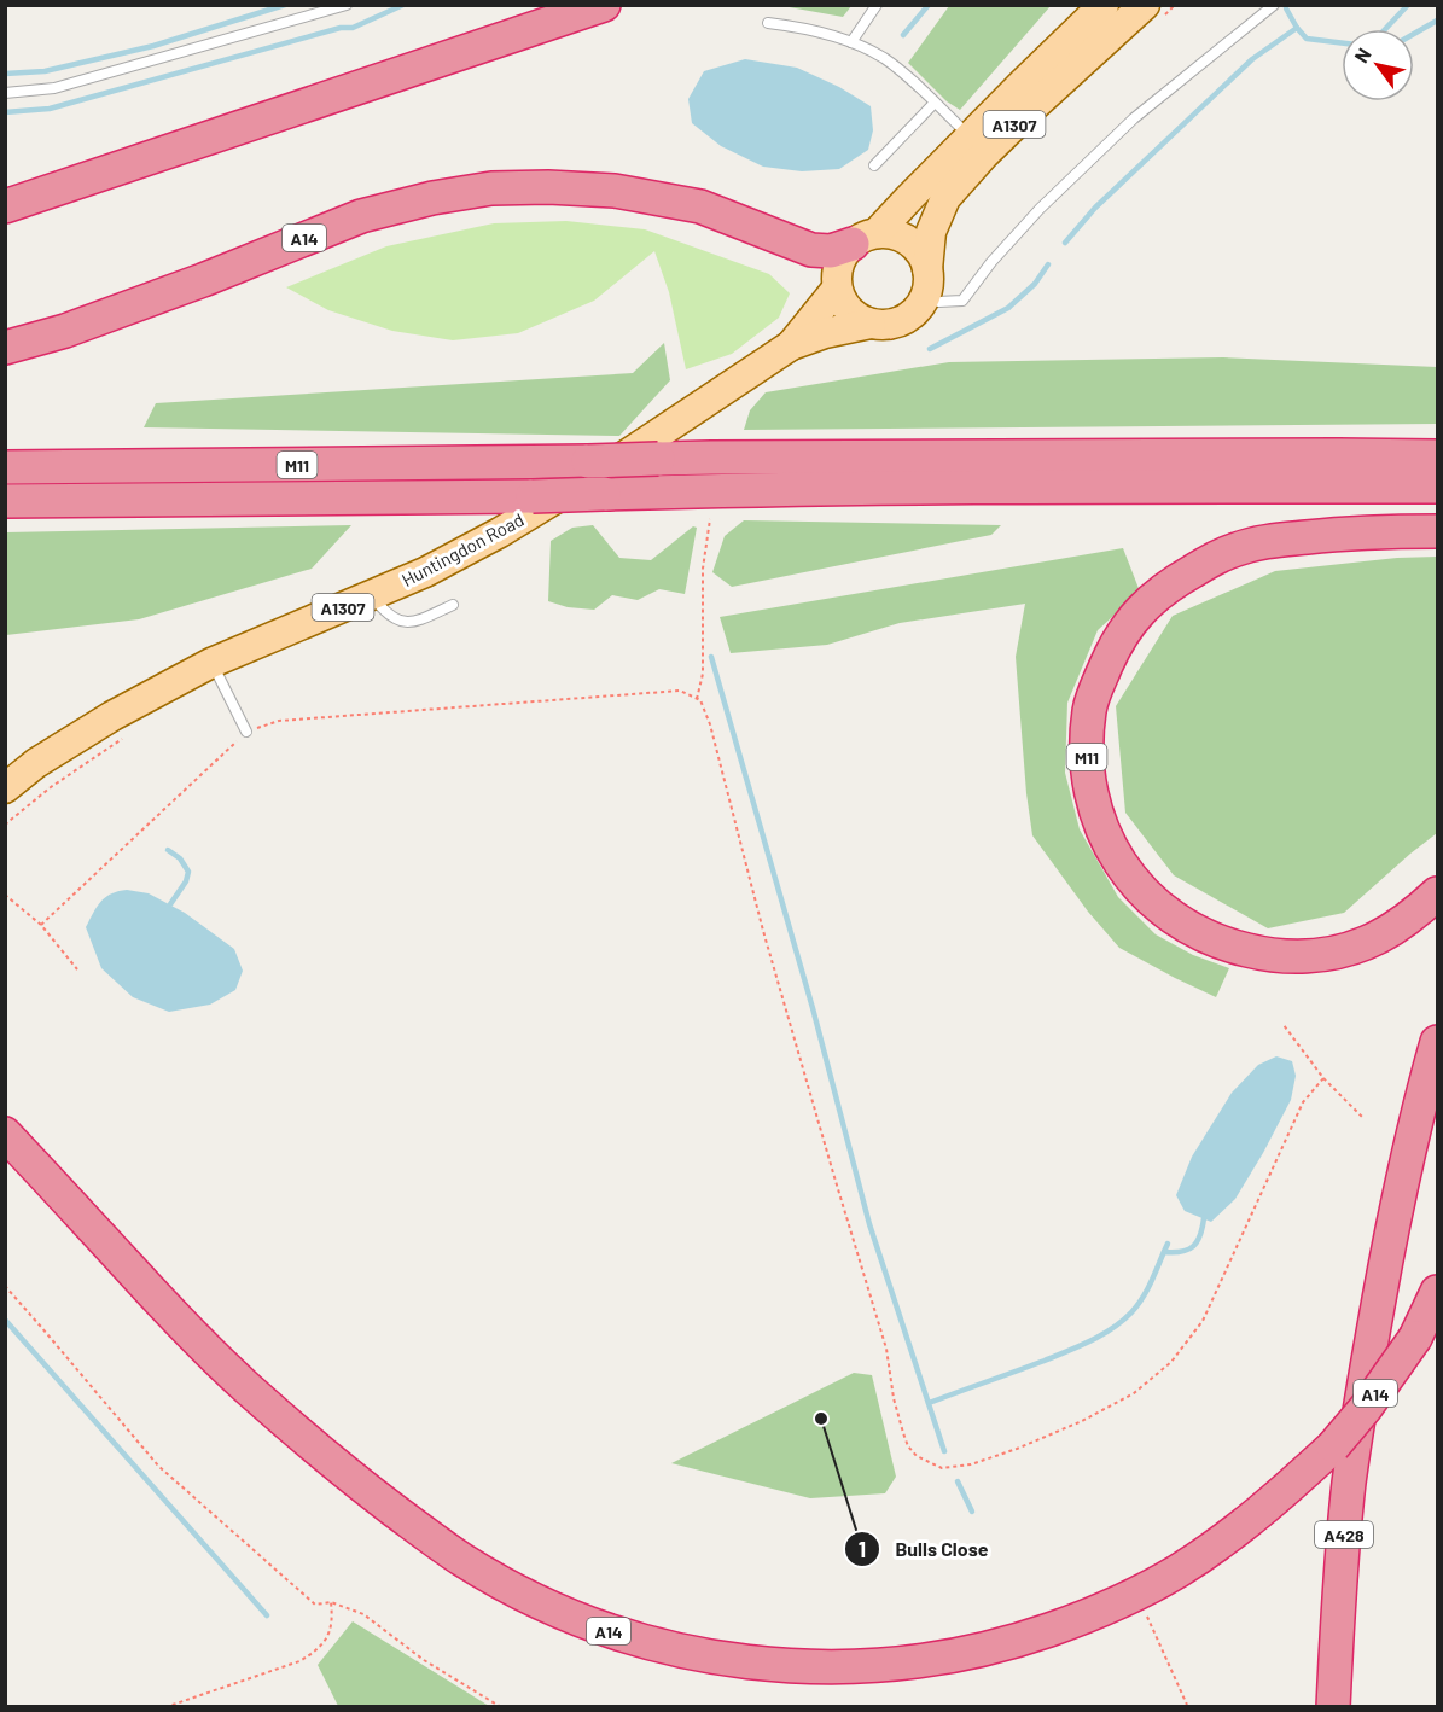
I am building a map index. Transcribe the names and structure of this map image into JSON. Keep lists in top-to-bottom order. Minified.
{"streets":{"highway":["A14","M11","A428"],"main road":["A1307","Huntingdon Road"]},"crossings":[["A1307","A14"],["A1307","Huntingdon Road"],["A14","Huntingdon Road"]],"places":["Bulls Close"],"north":"top left"}
